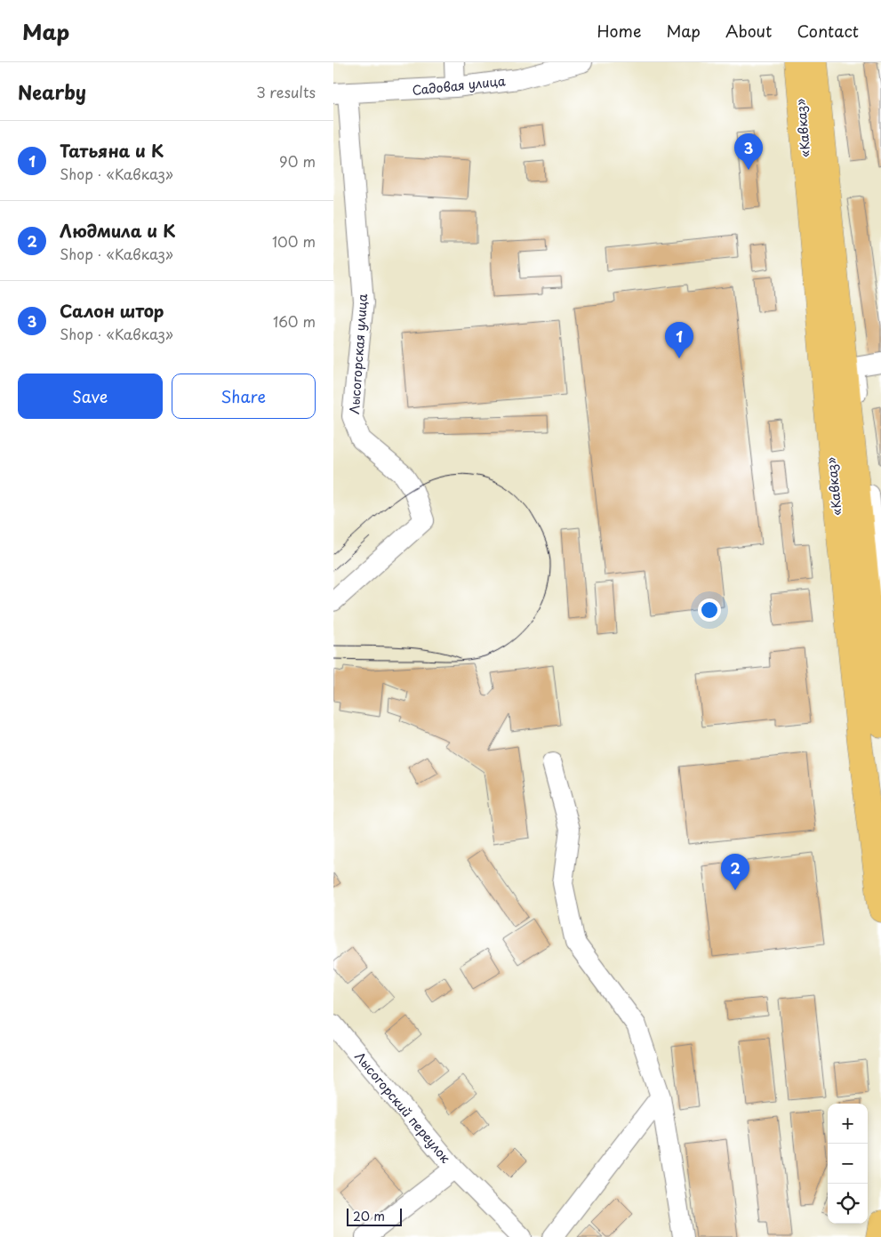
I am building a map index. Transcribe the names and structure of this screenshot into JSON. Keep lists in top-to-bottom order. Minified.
{"streets":{"main road":["«Кавказ»"],"street":["Садовая улица","Лысогорская улица","Лысогорский переулок"]},"crossings":[["Садовая улица","Лысогорская улица"]],"scale_bar":"20 m","page":{"header":"Map","nav":["Home","Map","About","Contact"],"heading":["Nearby","3 results"],"list":[{"mark":"1","name":"Татьяна и К","note":"Shop · «Кавказ»","value":"90 m"},{"mark":"2","name":"Людмила и К","note":"Shop · «Кавказ»","value":"100 m"},{"mark":"3","name":"Салон штор","note":"Shop · «Кавказ»","value":"160 m"}],"pins":["3","1","2"],"buttons":["Save","Share"],"map_buttons":["+","−"],"scale":"20 m"}}
